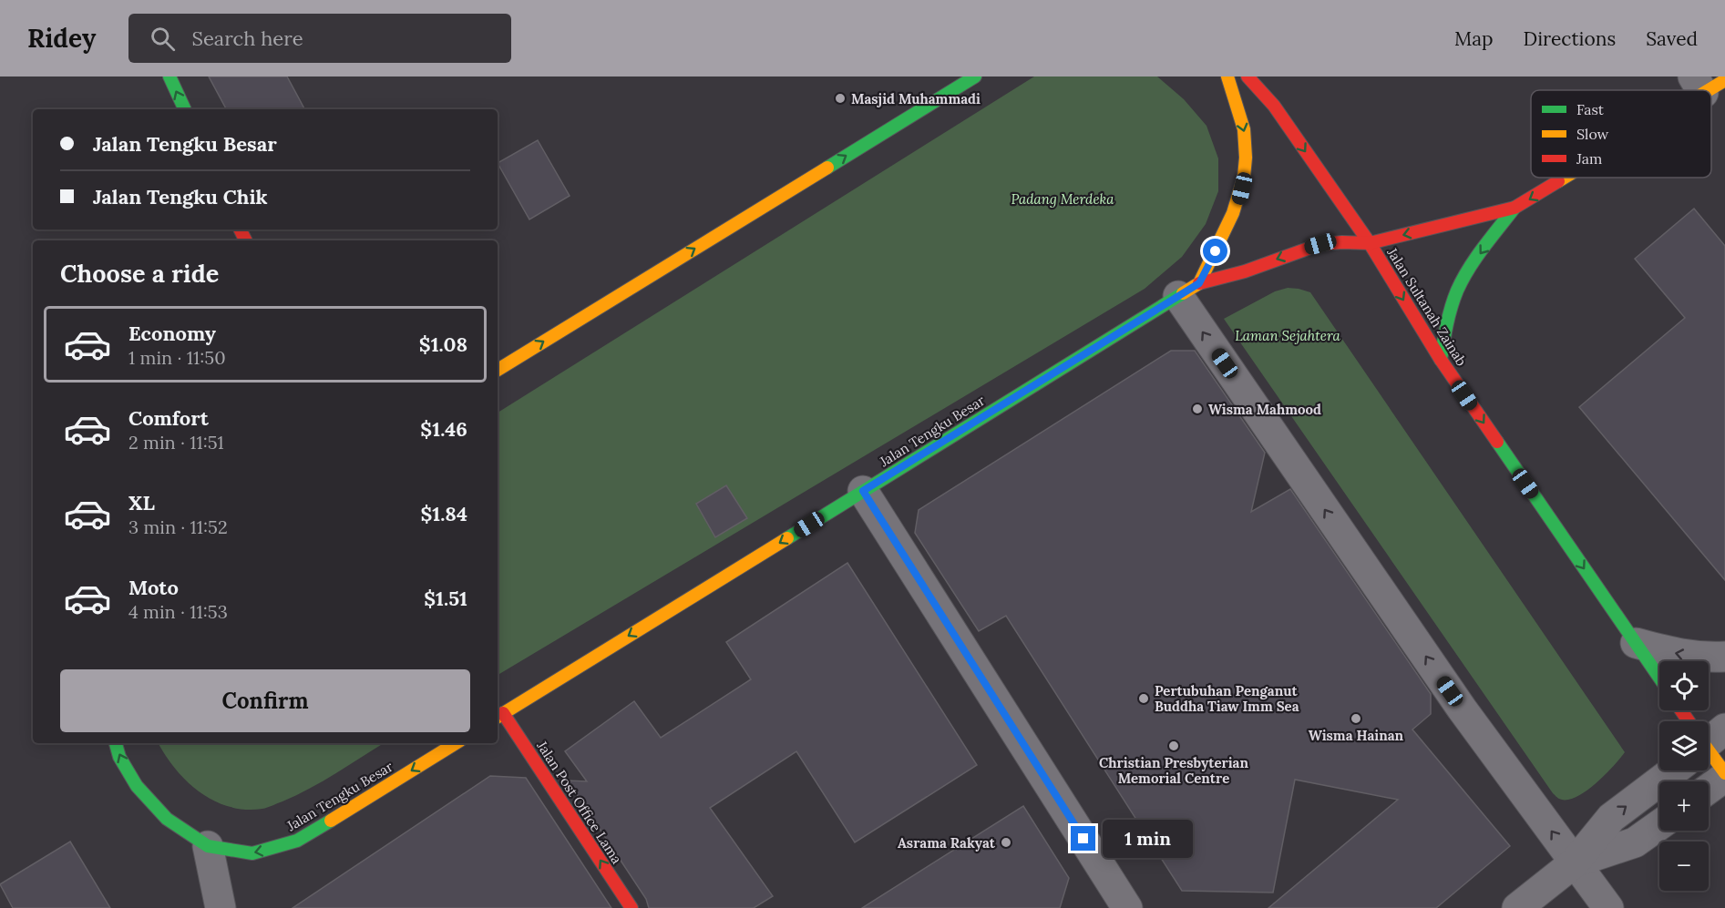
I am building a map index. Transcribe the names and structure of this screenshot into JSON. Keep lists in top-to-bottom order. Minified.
{"streets":{"main road":["Jalan Sultanah Zainab","Jalan Tengku Besar","Jalan Post Office Lama"]},"crossings":[["Jalan Sultanah Zainab","Jalan Tengku Besar"],["Jalan Tengku Besar","Jalan Post Office Lama"]],"one_way":["Jalan Sultanah Zainab","Jalan Tengku Besar","Jalan Post Office Lama"],"parks":["Padang Merdeka","Laman Sejahtera"],"places":["Masjid Muhammadi","Wisma Mahmood","Pertubuhan Penganut Buddha Tiaw Imm Sea","Wisma Hainan","Christian Presbyterian Memorial Centre","Asrama Rakyat"],"legend":["Fast","Slow","Jam"],"page":{"header":"Ridey","search":"Search here","nav":["Map","Directions","Saved"],"banner":["Jalan Tengku Besar","Jalan Tengku Chik"],"heading":"Choose a ride","list":[{"name":"Economy","note":"1 min · 11:50","value":"$1.08"},{"name":"Comfort","note":"2 min · 11:51","value":"$1.46"},{"name":"XL","note":"3 min · 11:52","value":"$1.84"},{"name":"Moto","note":"4 min · 11:53","value":"$1.51"}],"buttons":"Confirm","map_buttons":["+","−"],"bubble":"1 min"}}
